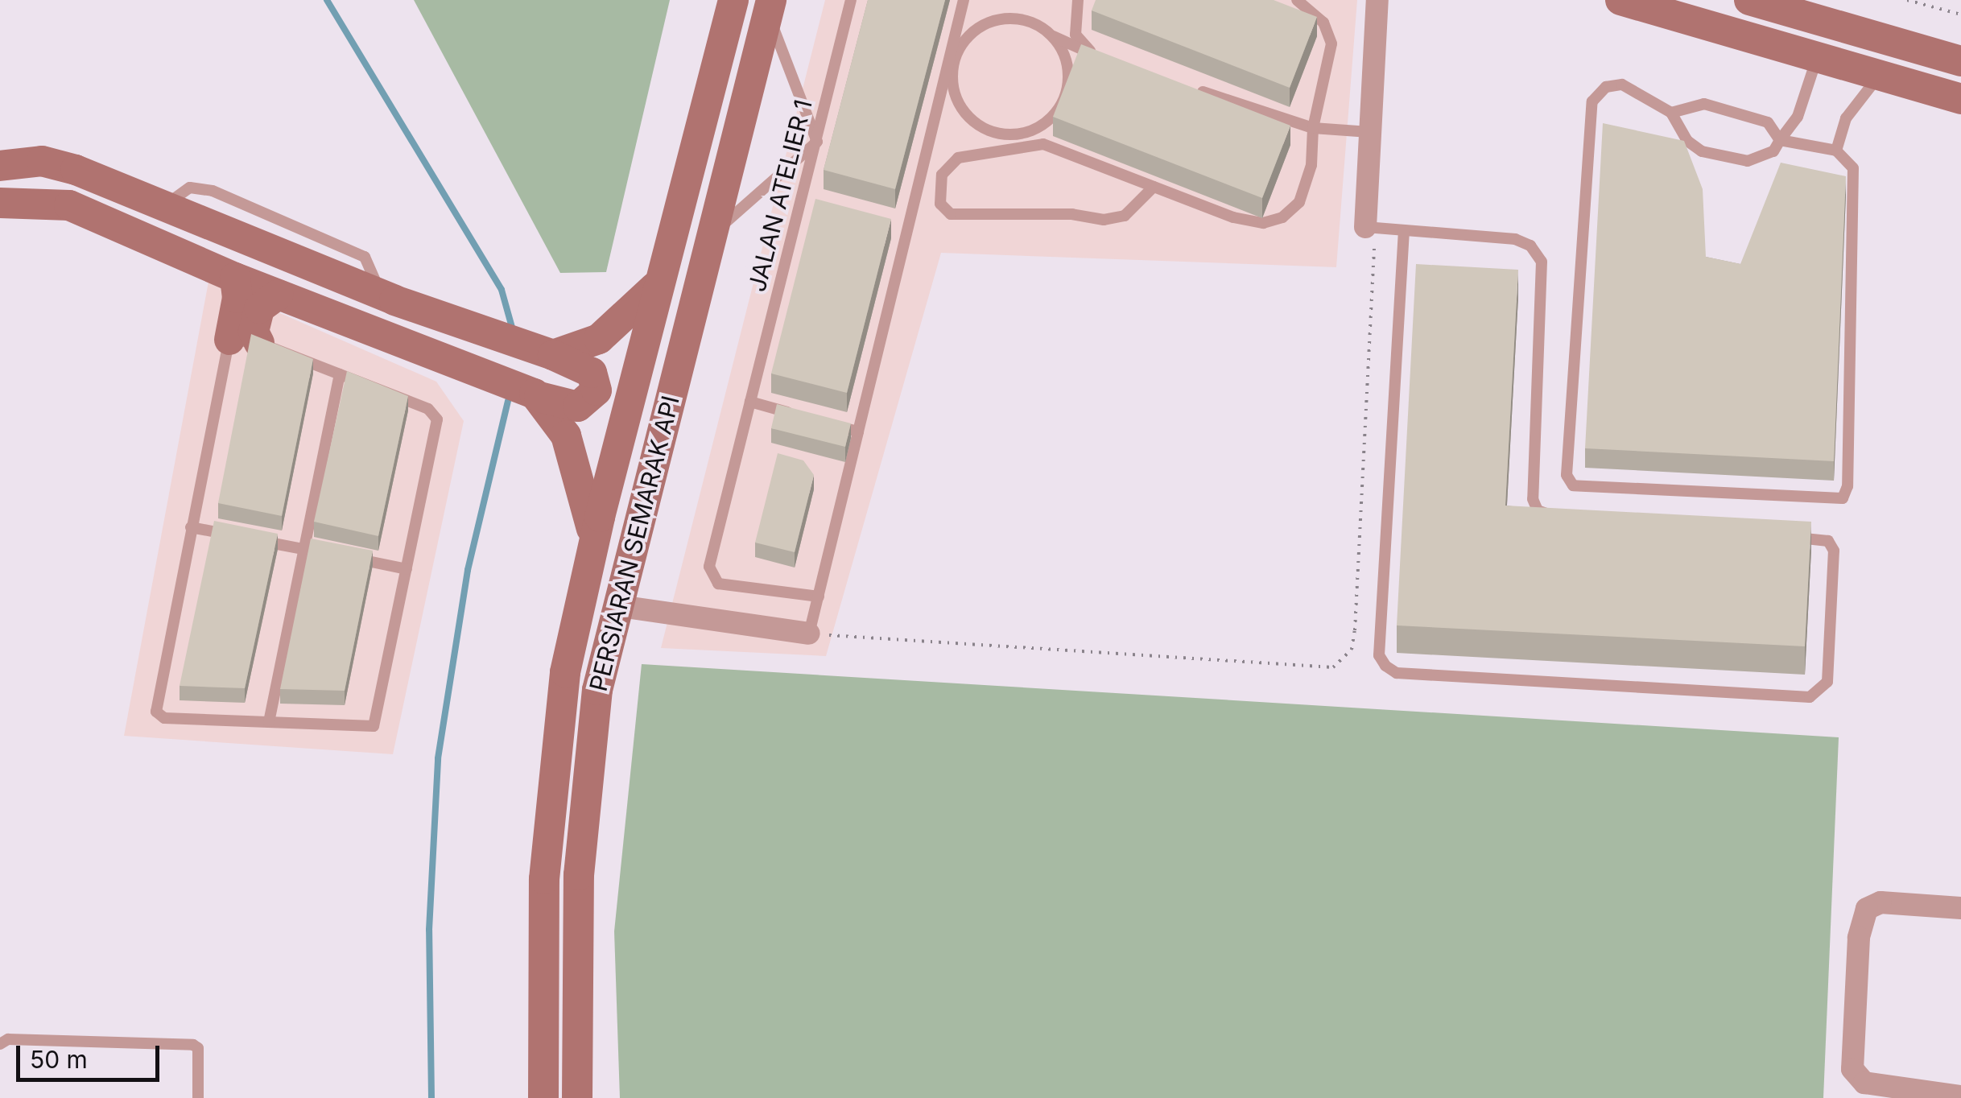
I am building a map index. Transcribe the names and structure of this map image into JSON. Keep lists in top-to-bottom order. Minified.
{"streets":{"main road":["PERSIARAN SEMARAK API"],"lane":["JALAN ATELIER 1"]},"scale_bar":"50 m"}
